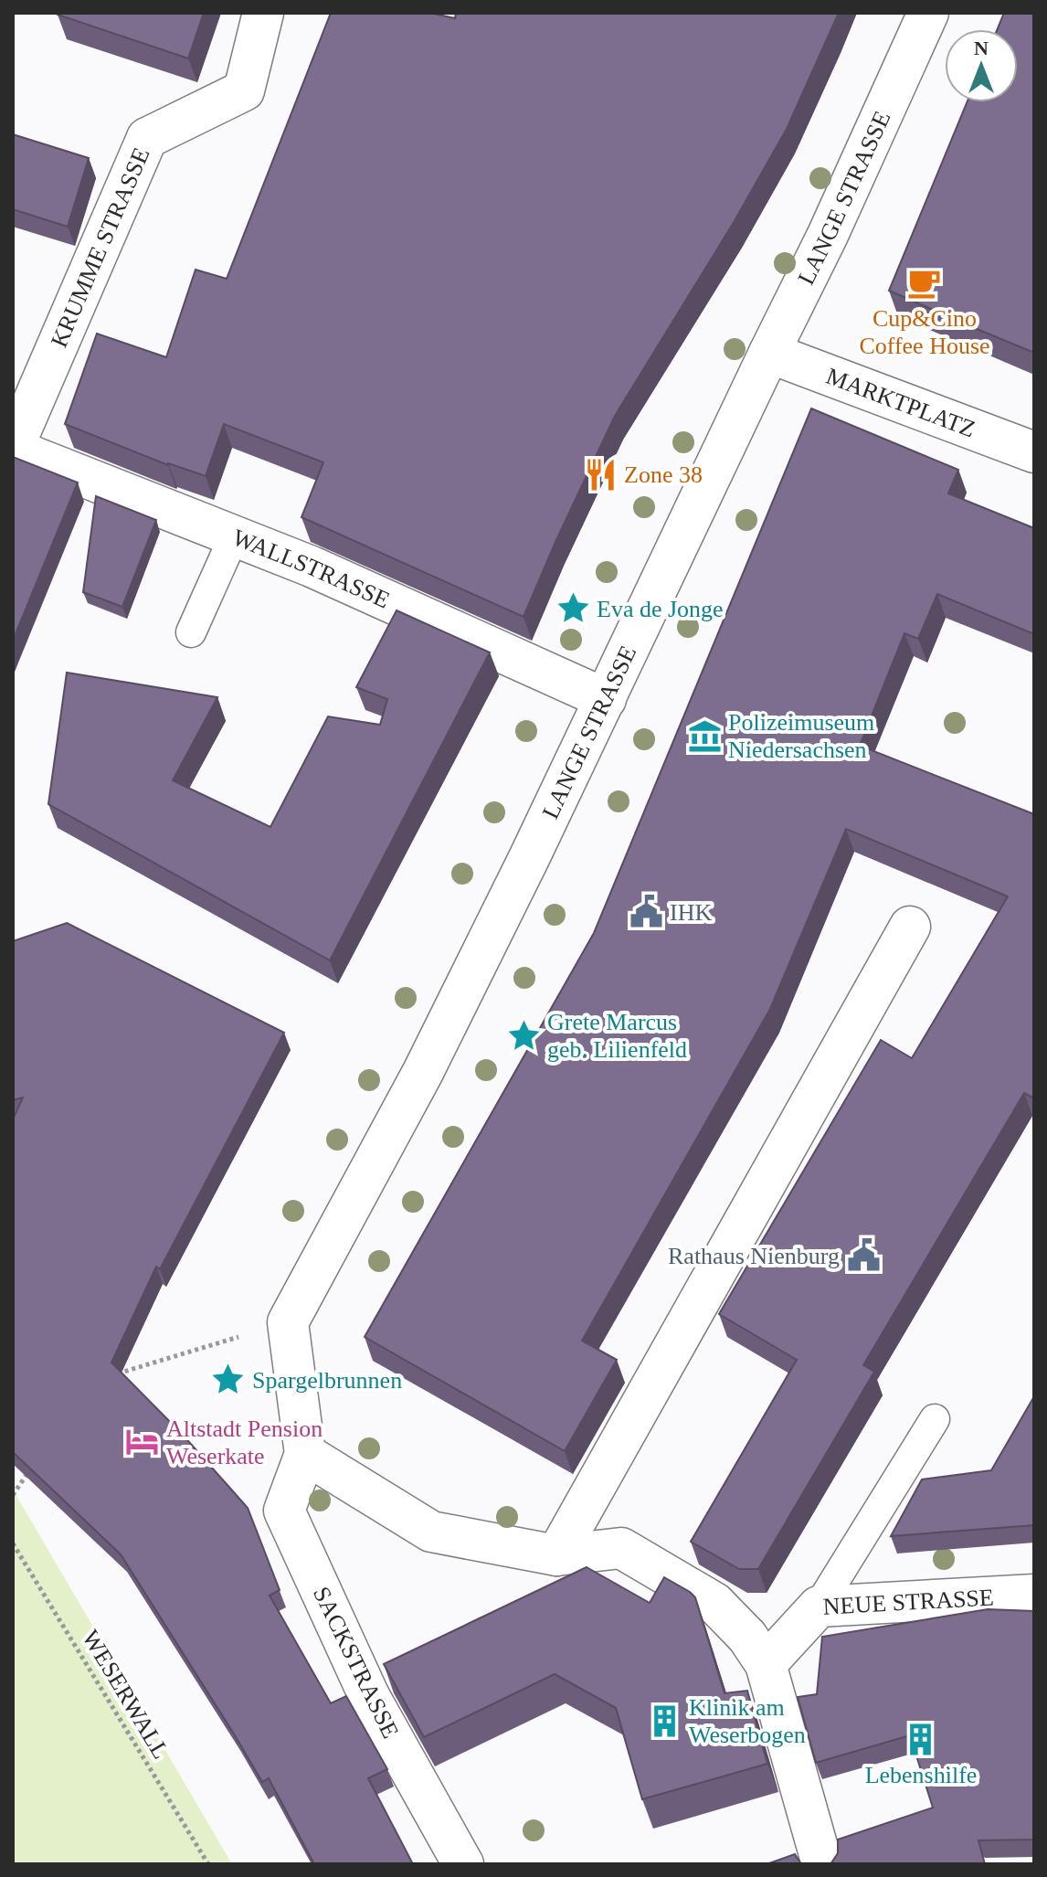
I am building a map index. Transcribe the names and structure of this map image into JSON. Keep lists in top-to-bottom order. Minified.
{"streets":{"street":["LANGE STRASSE","KRUMME STRASSE","MARKTPLATZ","WALLSTRASSE","NEUE STRASSE","SACKSTRASSE"],"path":["WESERWALL"]},"crossings":[["LANGE STRASSE","MARKTPLATZ"],["LANGE STRASSE","WALLSTRASSE"],["KRUMME STRASSE","WALLSTRASSE"]],"places":{"cafe":["Cup&Cino Coffee House"],"restaurant":["Zone 38"],"place":["Eva de Jonge","Grete Marcus geb. Lilienfeld","Spargelbrunnen"],"museum":["Polizeimuseum Niedersachsen"],"public building":["IHK","Rathaus Nienburg"],"hotel":["Altstadt Pension Weserkate"],"building":["Klinik am Weserbogen","Lebenshilfe"]},"north":"top"}
